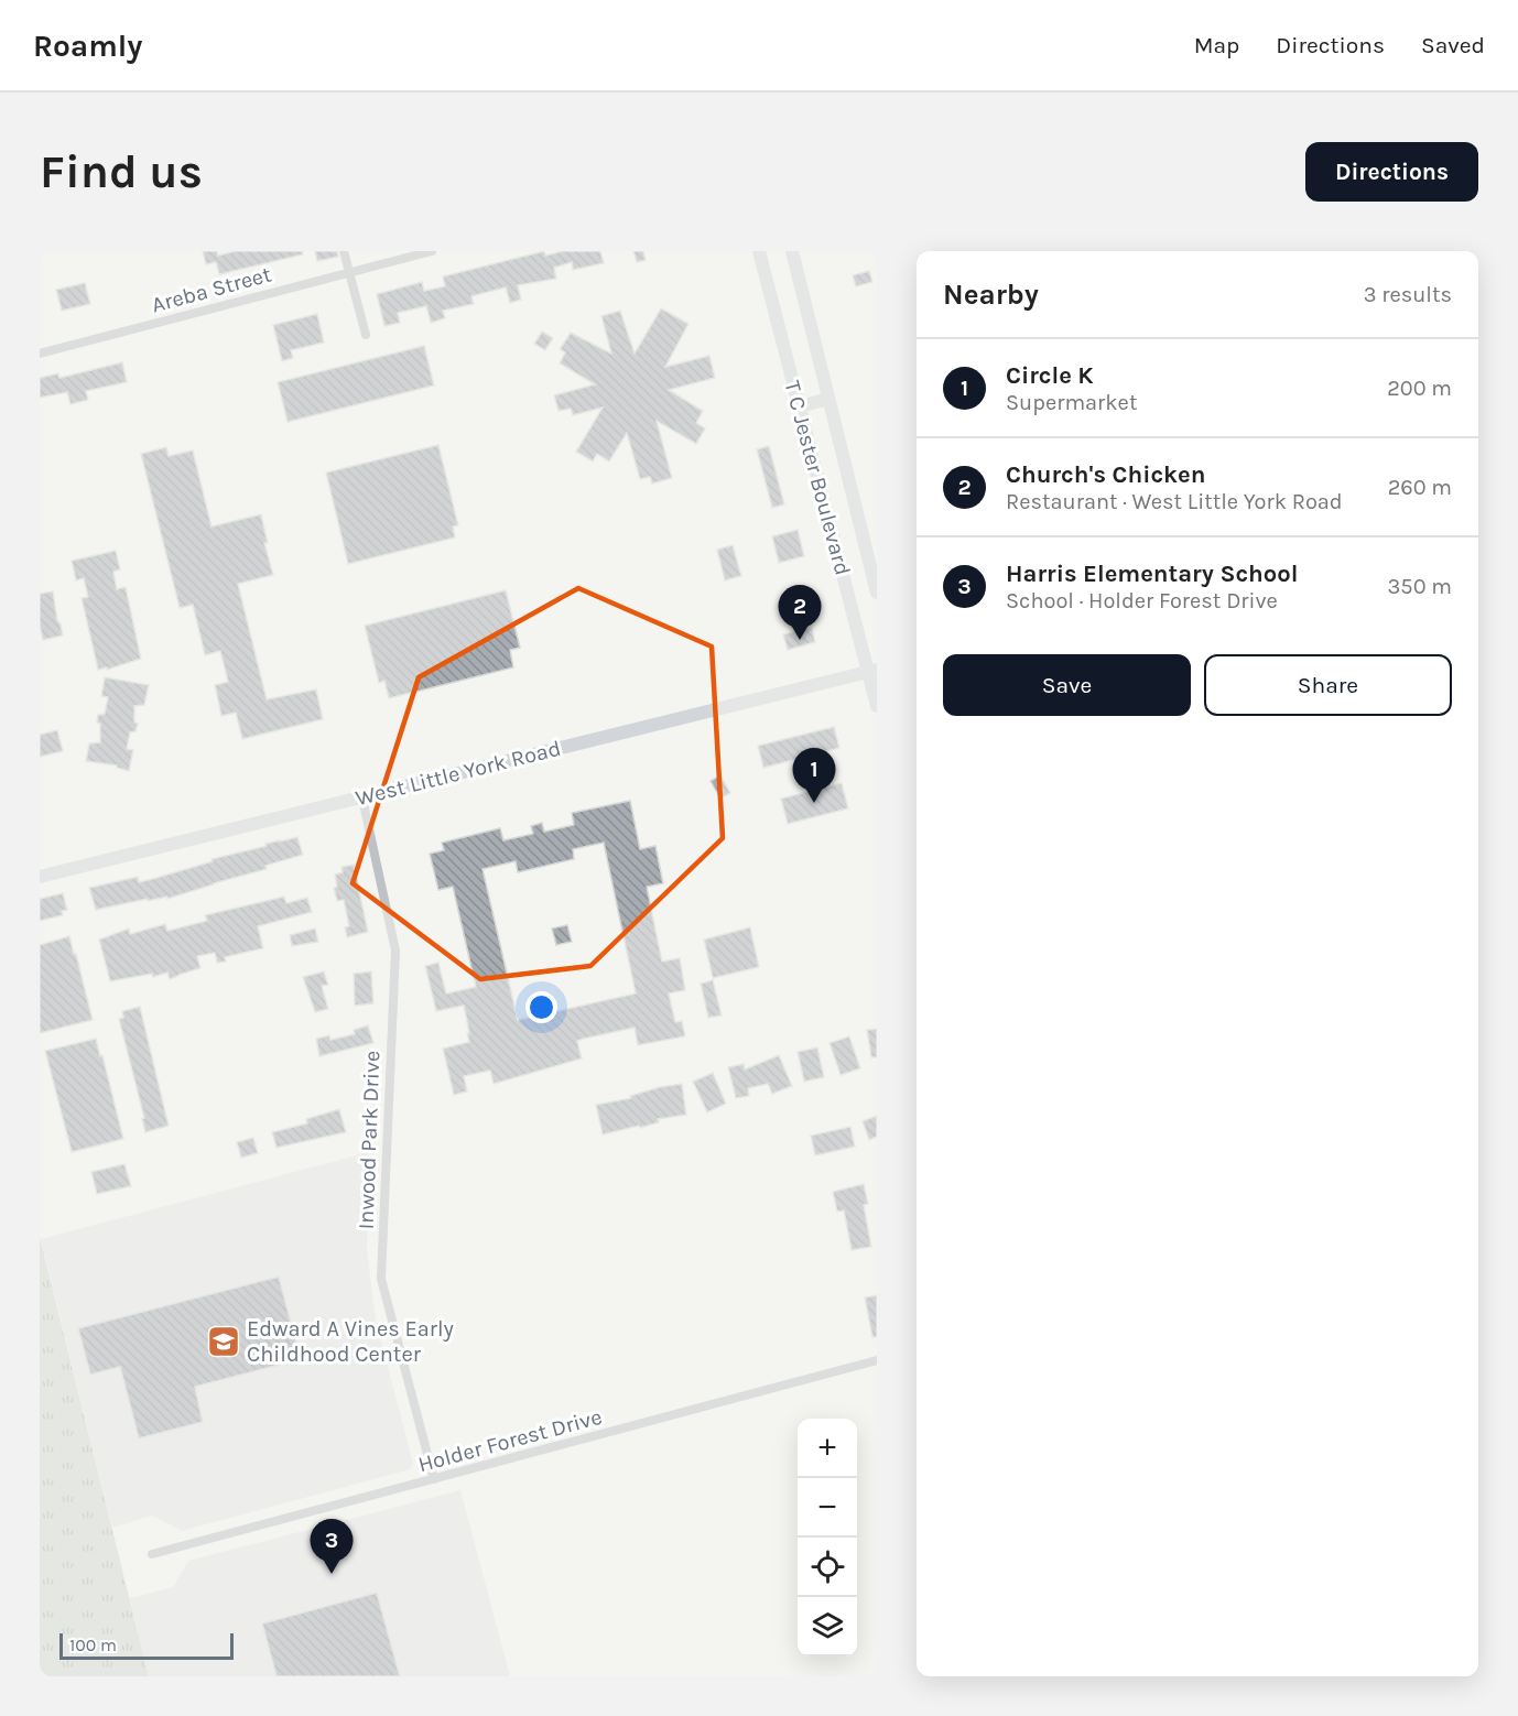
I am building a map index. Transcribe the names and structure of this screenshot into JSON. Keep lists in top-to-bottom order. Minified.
{"streets":{"main road":["T C Jester Boulevard","West Little York Road"],"street":["Areba Street","Inwood Park Drive","Holder Forest Drive"]},"crossings":[["T C Jester Boulevard","West Little York Road"],["West Little York Road","Inwood Park Drive"],["Inwood Park Drive","Holder Forest Drive"]],"places":{"school or university":["Edward A Vines Early Childhood Center"]},"scale_bar":"100 m","page":{"header":"Roamly","nav":["Map","Directions","Saved"],"buttons":["Directions",["Save","Share"]],"title":"Find us","heading":["Nearby","3 results"],"list":[{"mark":"1","name":"Circle K","note":"Supermarket","value":"200 m"},{"mark":"2","name":"Church's Chicken","note":"Restaurant · West Little York Road","value":"260 m"},{"mark":"3","name":"Harris Elementary School","note":"School · Holder Forest Drive","value":"350 m"}],"pins":["2","1","3"],"map_buttons":["+","−"],"scale":"100 m"}}
